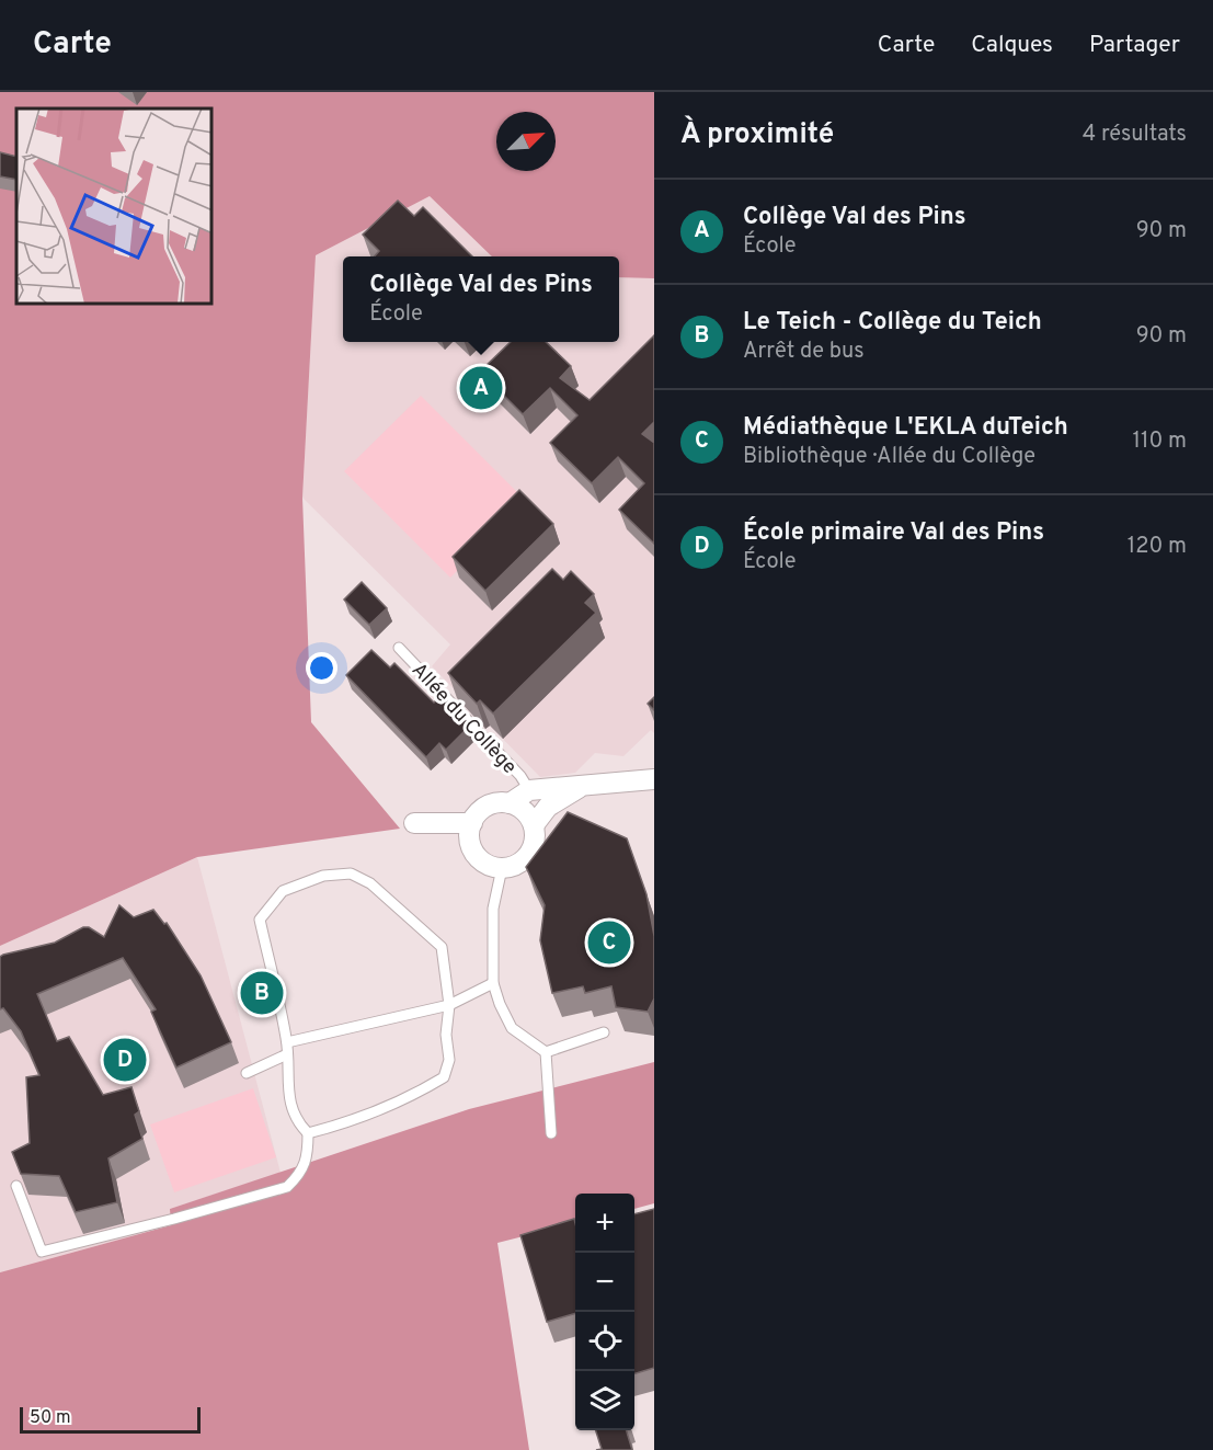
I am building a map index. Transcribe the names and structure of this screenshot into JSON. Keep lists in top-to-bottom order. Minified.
{"streets":{"street":["Allée du Collège"]},"scale_bar":"50 m","north":"top right","page":{"header":"Carte","nav":["Carte","Calques","Partager"],"heading":["À proximité","4 résultats"],"list":[{"mark":"A","name":"Collège Val des Pins","note":"École","value":"90 m"},{"mark":"B","name":"Le Teich - Collège du Teich","note":"Arrêt de bus","value":"90 m"},{"mark":"C","name":"Médiathèque L'EKLA duTeich","note":"Bibliothèque · Allée du Collège","value":"110 m"},{"mark":"D","name":"École primaire Val des Pins","note":"École","value":"120 m"}],"popup":["Collège Val des Pins","École"],"pins":["A","C","B","D"],"map_buttons":["+","−"],"scale":"50 m"}}
